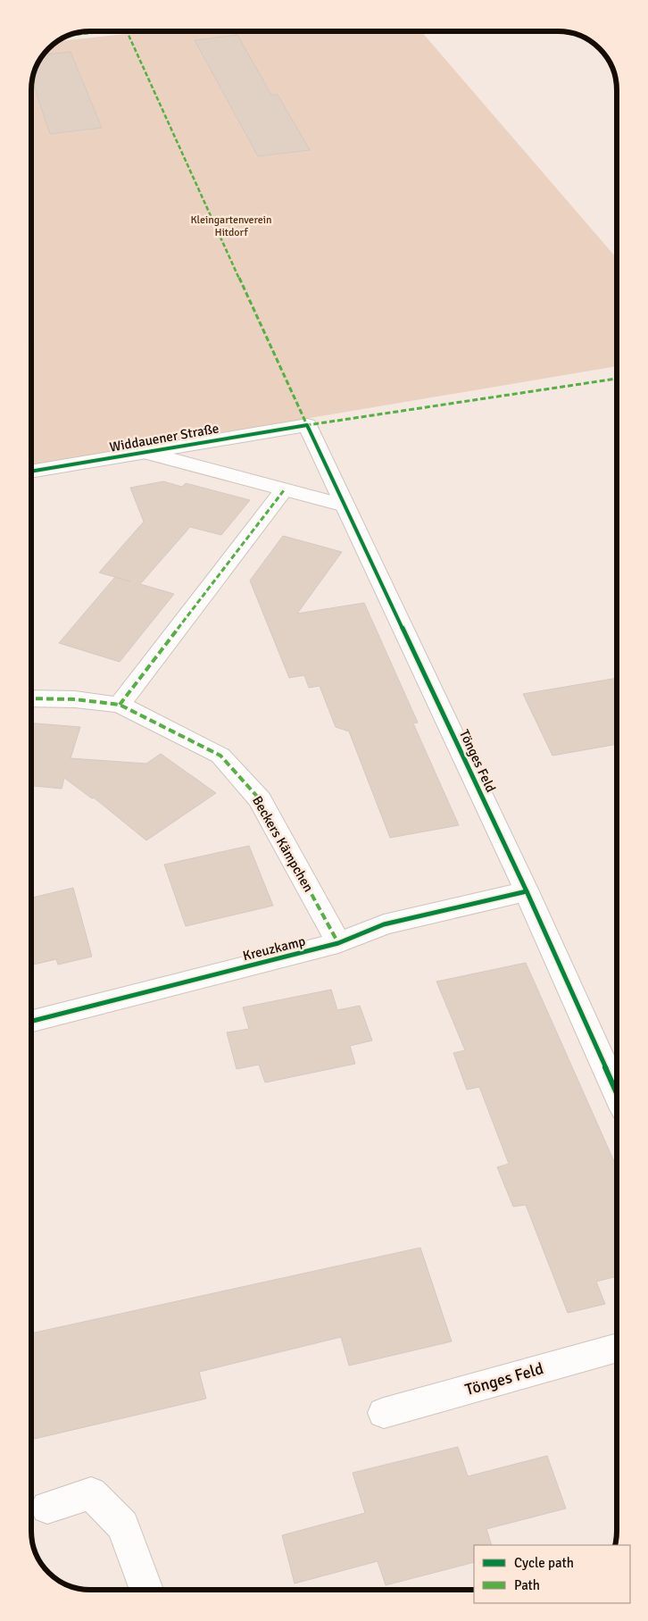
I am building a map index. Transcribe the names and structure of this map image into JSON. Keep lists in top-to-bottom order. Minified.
{"streets":{"street":["Widdauener Straße","Tönges Feld","Beckers Kämpchen","Kreuzkamp"]},"crossings":[["Widdauener Straße","Tönges Feld"],["Tönges Feld","Kreuzkamp"],["Beckers Kämpchen","Kreuzkamp"]],"parks":["Kleingartenverein Hitdorf"],"legend":["Cycle path","Path"]}
